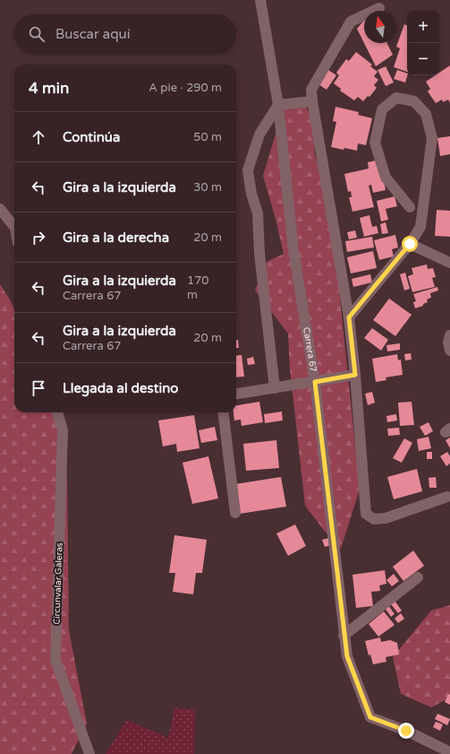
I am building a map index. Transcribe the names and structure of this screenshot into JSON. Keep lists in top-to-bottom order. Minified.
{"streets":{"street":["Carrera 67","Circunvalar Galeras"]},"north":"top","page":{"map_buttons":["+","−"],"search":"Buscar aquí","heading":["4 min","A pie · 290 m"],"list":[["Continúa","50 m"],["Gira a la izquierda","30 m"],["Gira a la derecha","20 m"],["Gira a la izquierda","Carrera 67","170 m"],["Gira a la izquierda","Carrera 67","20 m"],"Llegada al destino"]}}
